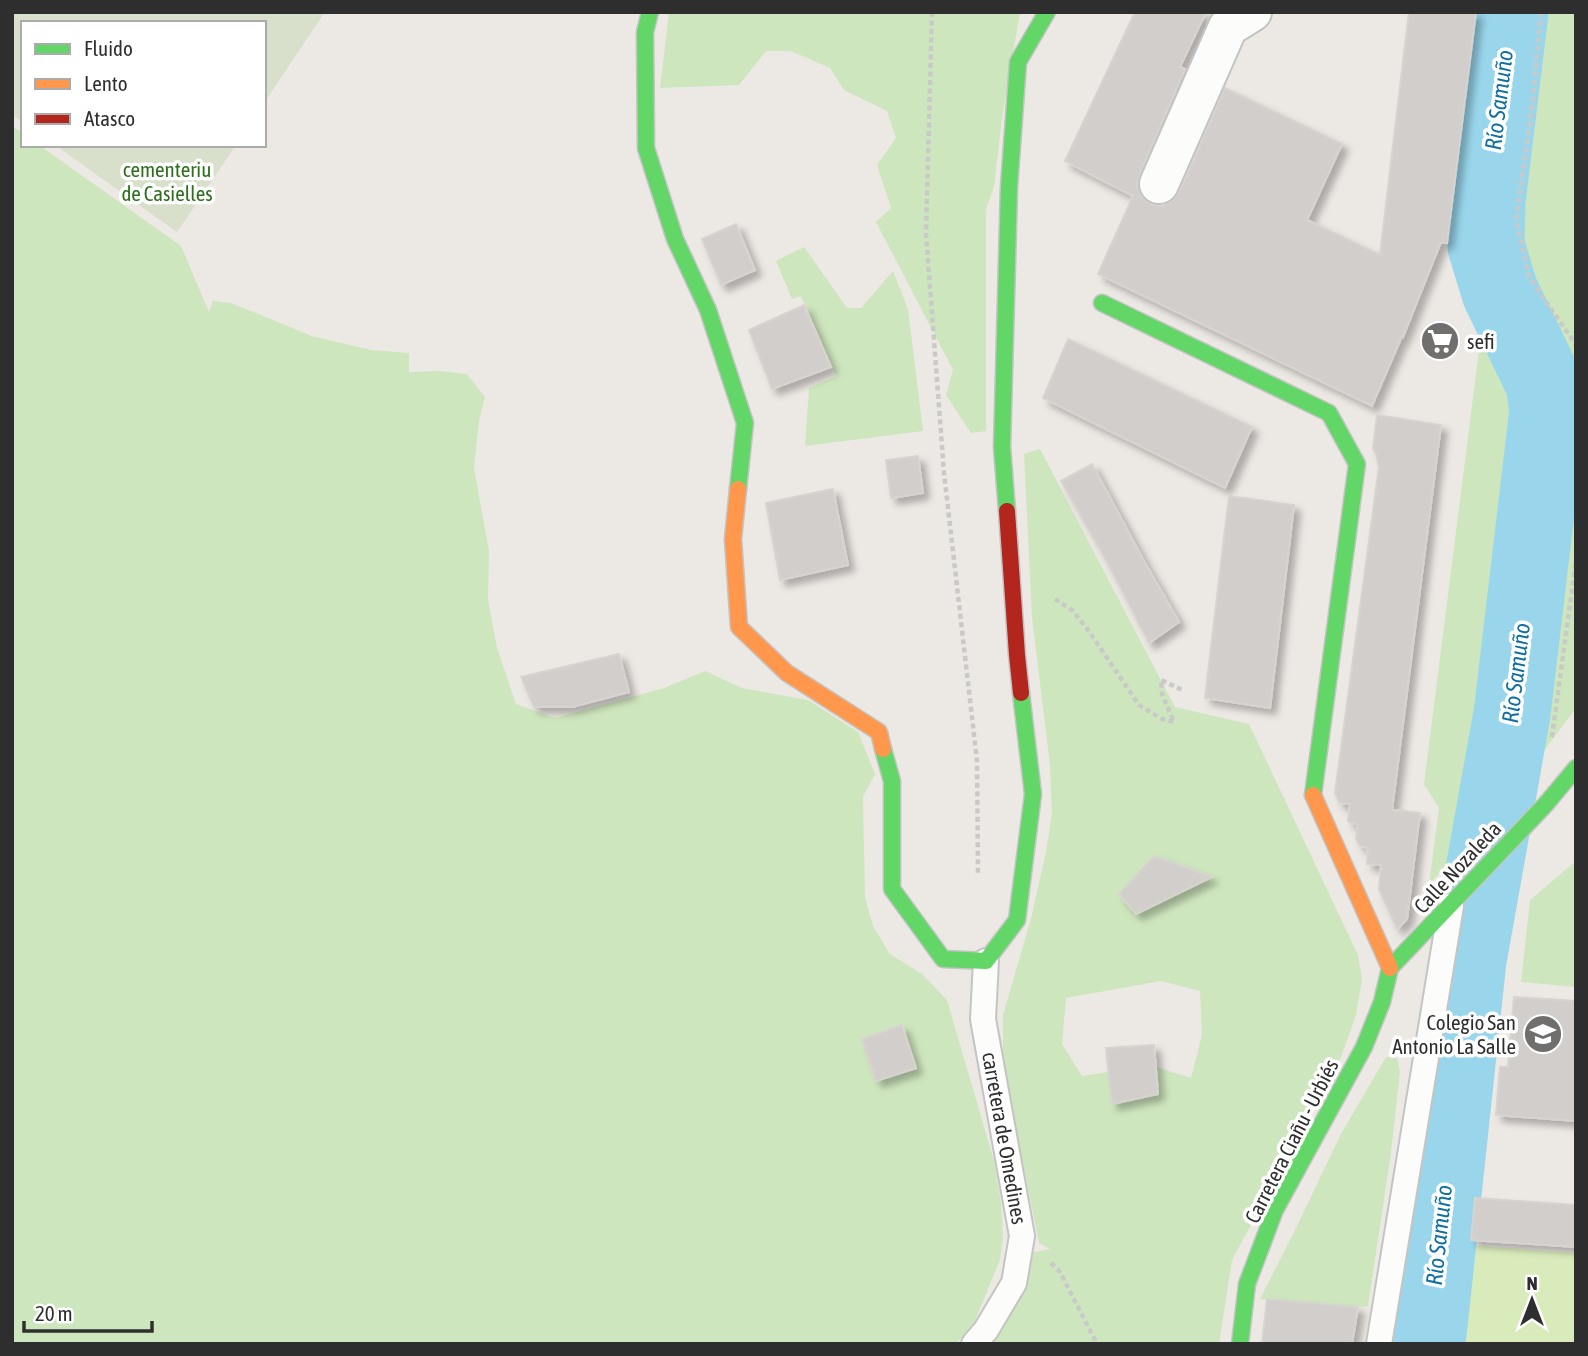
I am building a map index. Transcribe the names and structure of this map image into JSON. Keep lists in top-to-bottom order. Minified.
{"streets":{"street":["Calle Nozaleda","Carretera Ciañu - Urbiés"],"lane":["carretera de Omedines"]},"crossings":[["Calle Nozaleda","Carretera Ciañu - Urbiés"]],"water":["Río Samuño"],"parks":["cementeriu de Casielles"],"places":{"supermarket":["sefi"],"school or university":["Colegio San Antonio La Salle"]},"legend":["Fluido","Lento","Atasco"],"scale_bar":"20 m","north":"top"}
